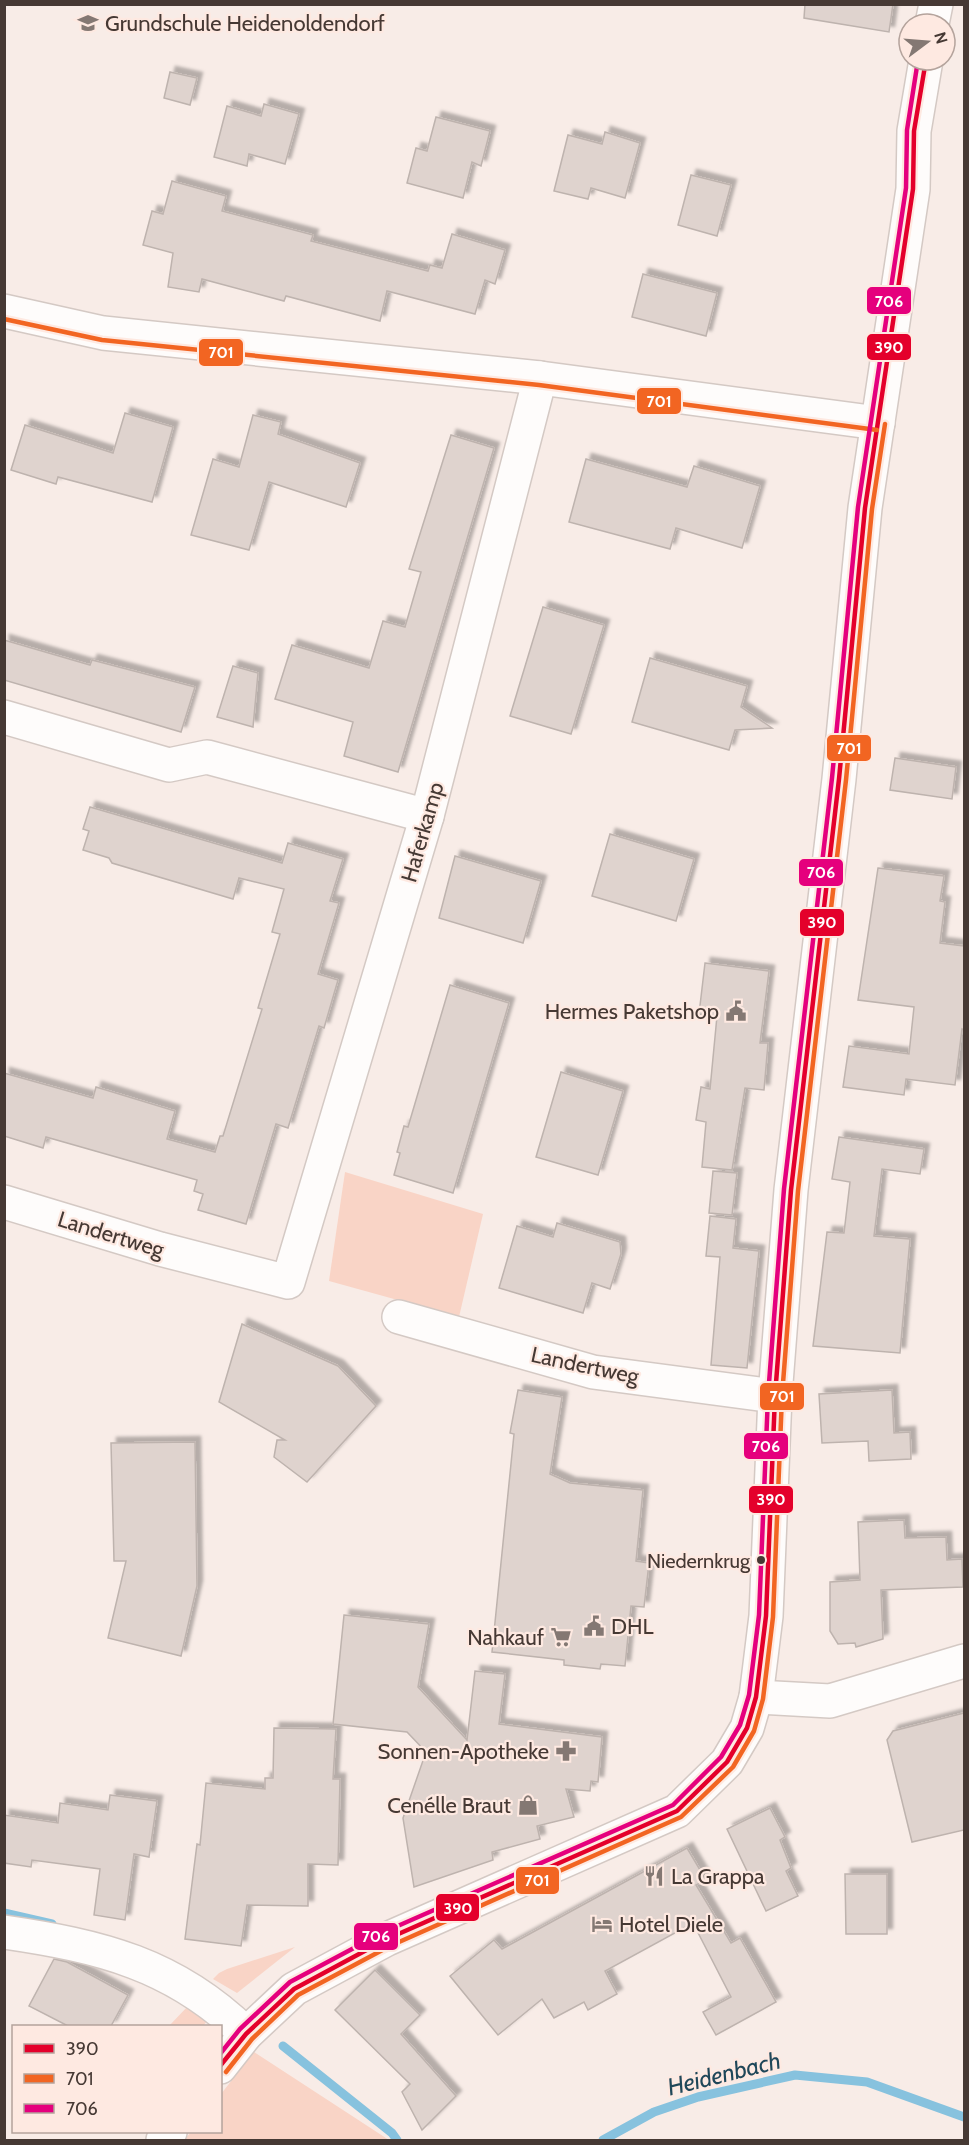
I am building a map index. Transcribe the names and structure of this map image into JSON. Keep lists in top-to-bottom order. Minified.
{"streets":{"street":["Haferkamp","Landertweg"]},"crossings":[["Haferkamp","Landertweg"]],"water":["Heidenbach"],"places":{"school or university":["Grundschule Heidenoldendorf"],"public building":["Hermes Paketshop","DHL"],"other":["Niedernkrug"],"supermarket":["Nahkauf"],"pharmacy":["Sonnen-Apotheke"],"shop":["Cenélle Braut"],"restaurant":["La Grappa"],"hotel":["Hotel Diele"]},"lines":["transit line 390","transit line 706","transit line 701"],"legend":["390","701","706"],"north":"right"}
